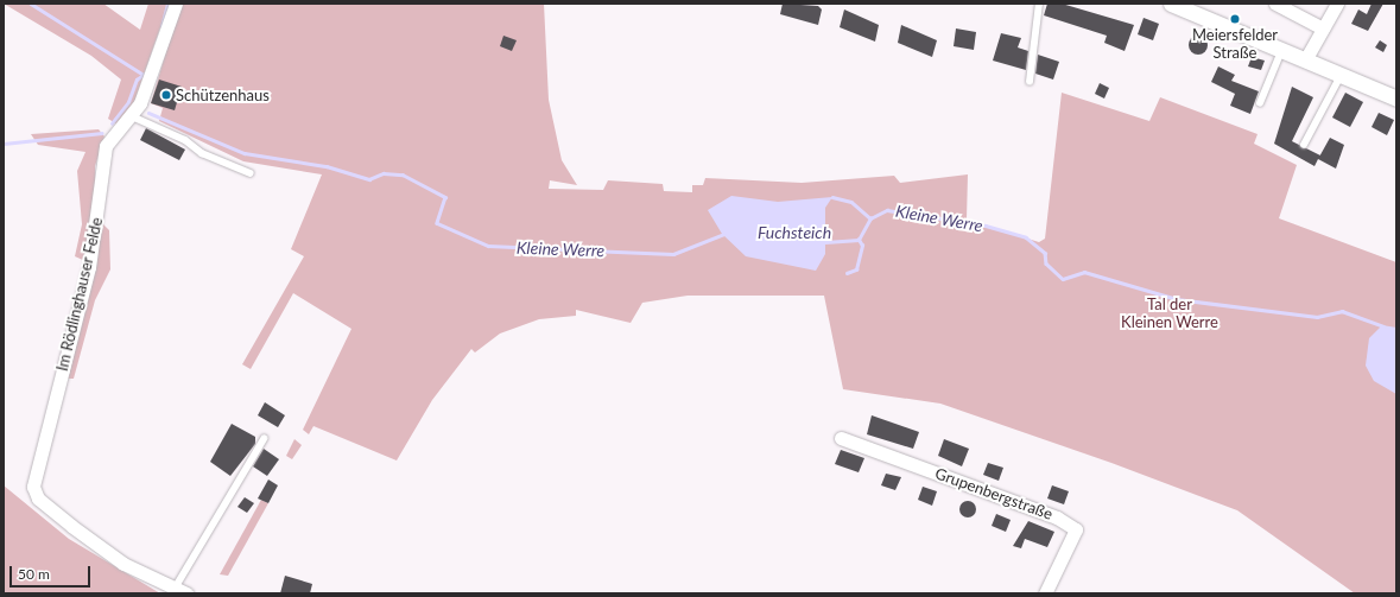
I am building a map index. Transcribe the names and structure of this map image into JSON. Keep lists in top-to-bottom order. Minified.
{"streets":{"street":["Im Rödlinghauser Felde","Grupenbergstraße"]},"water":["Kleine Werre","Fuchsteich"],"parks":["Tal der Kleinen Werre"],"places":["Meiersfelder Straße","Schützenhaus"],"scale_bar":"50 m"}
